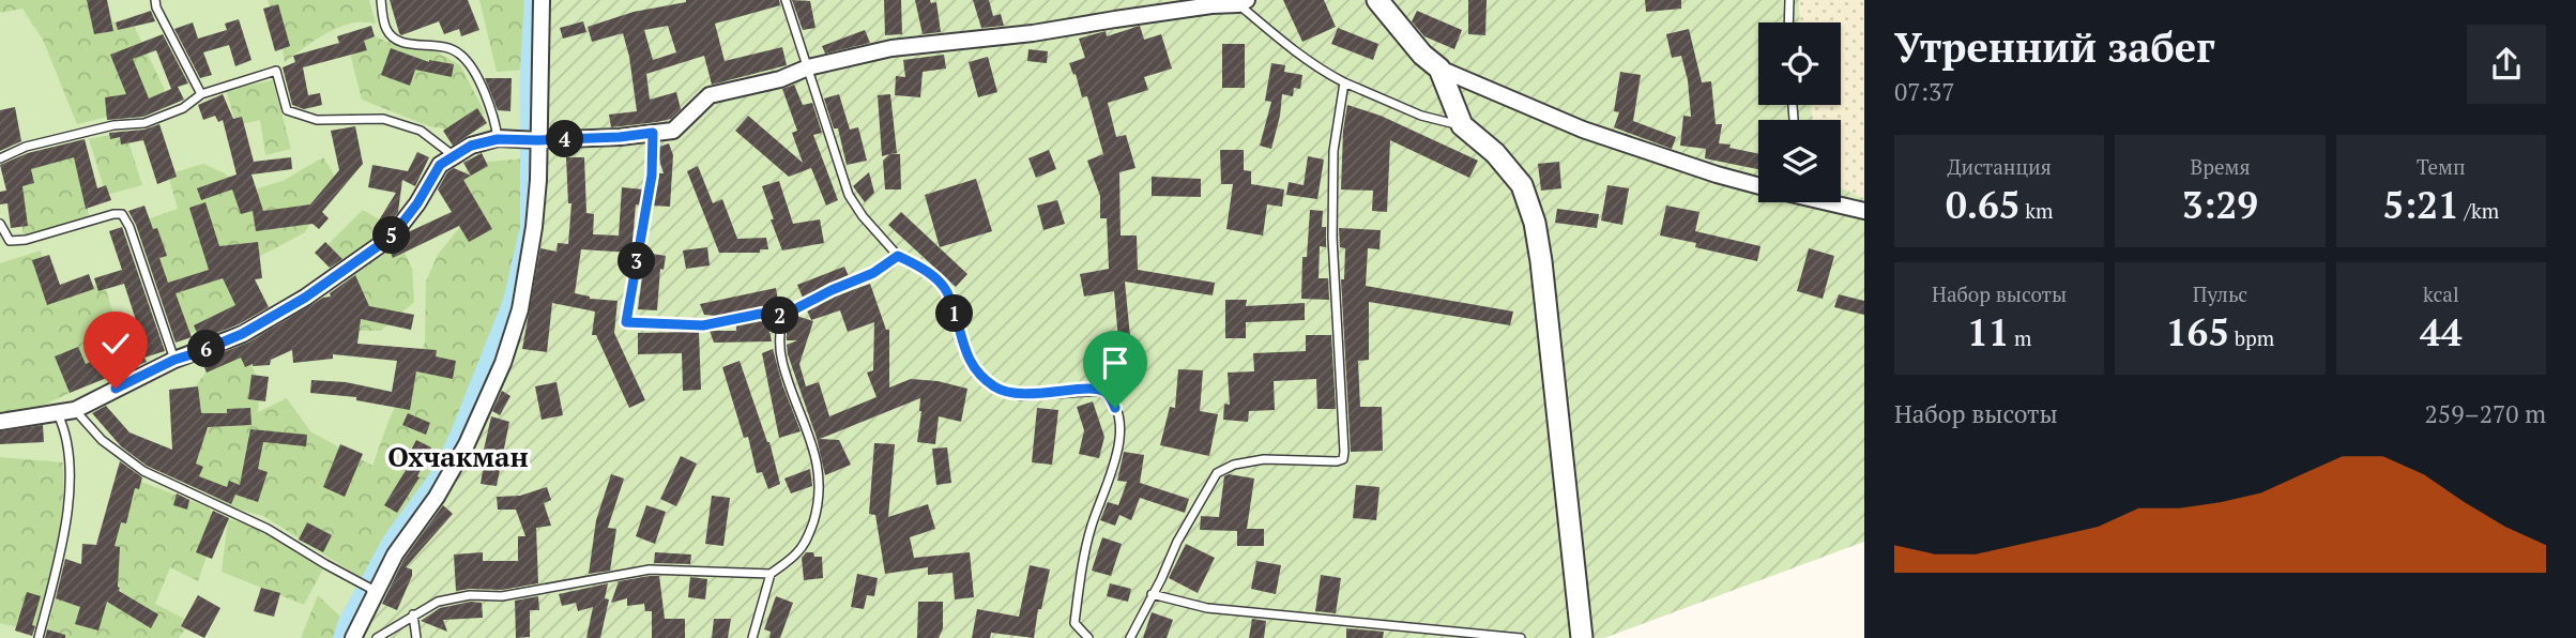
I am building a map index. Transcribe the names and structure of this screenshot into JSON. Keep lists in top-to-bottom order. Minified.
{"districts":["Охчакман"],"page":{"heading":["Утренний забег","07:37"],"pins":["4","5","3","1","2","6"],"stats":[["Дистанция","0.65 km"],["Время","3:29"],["Темп","5:21 /km"],["Набор высоты","11 m"],["Пульс","165 bpm"],["kcal","44"]],"chart":["Набор высоты","259–270 m"]}}
